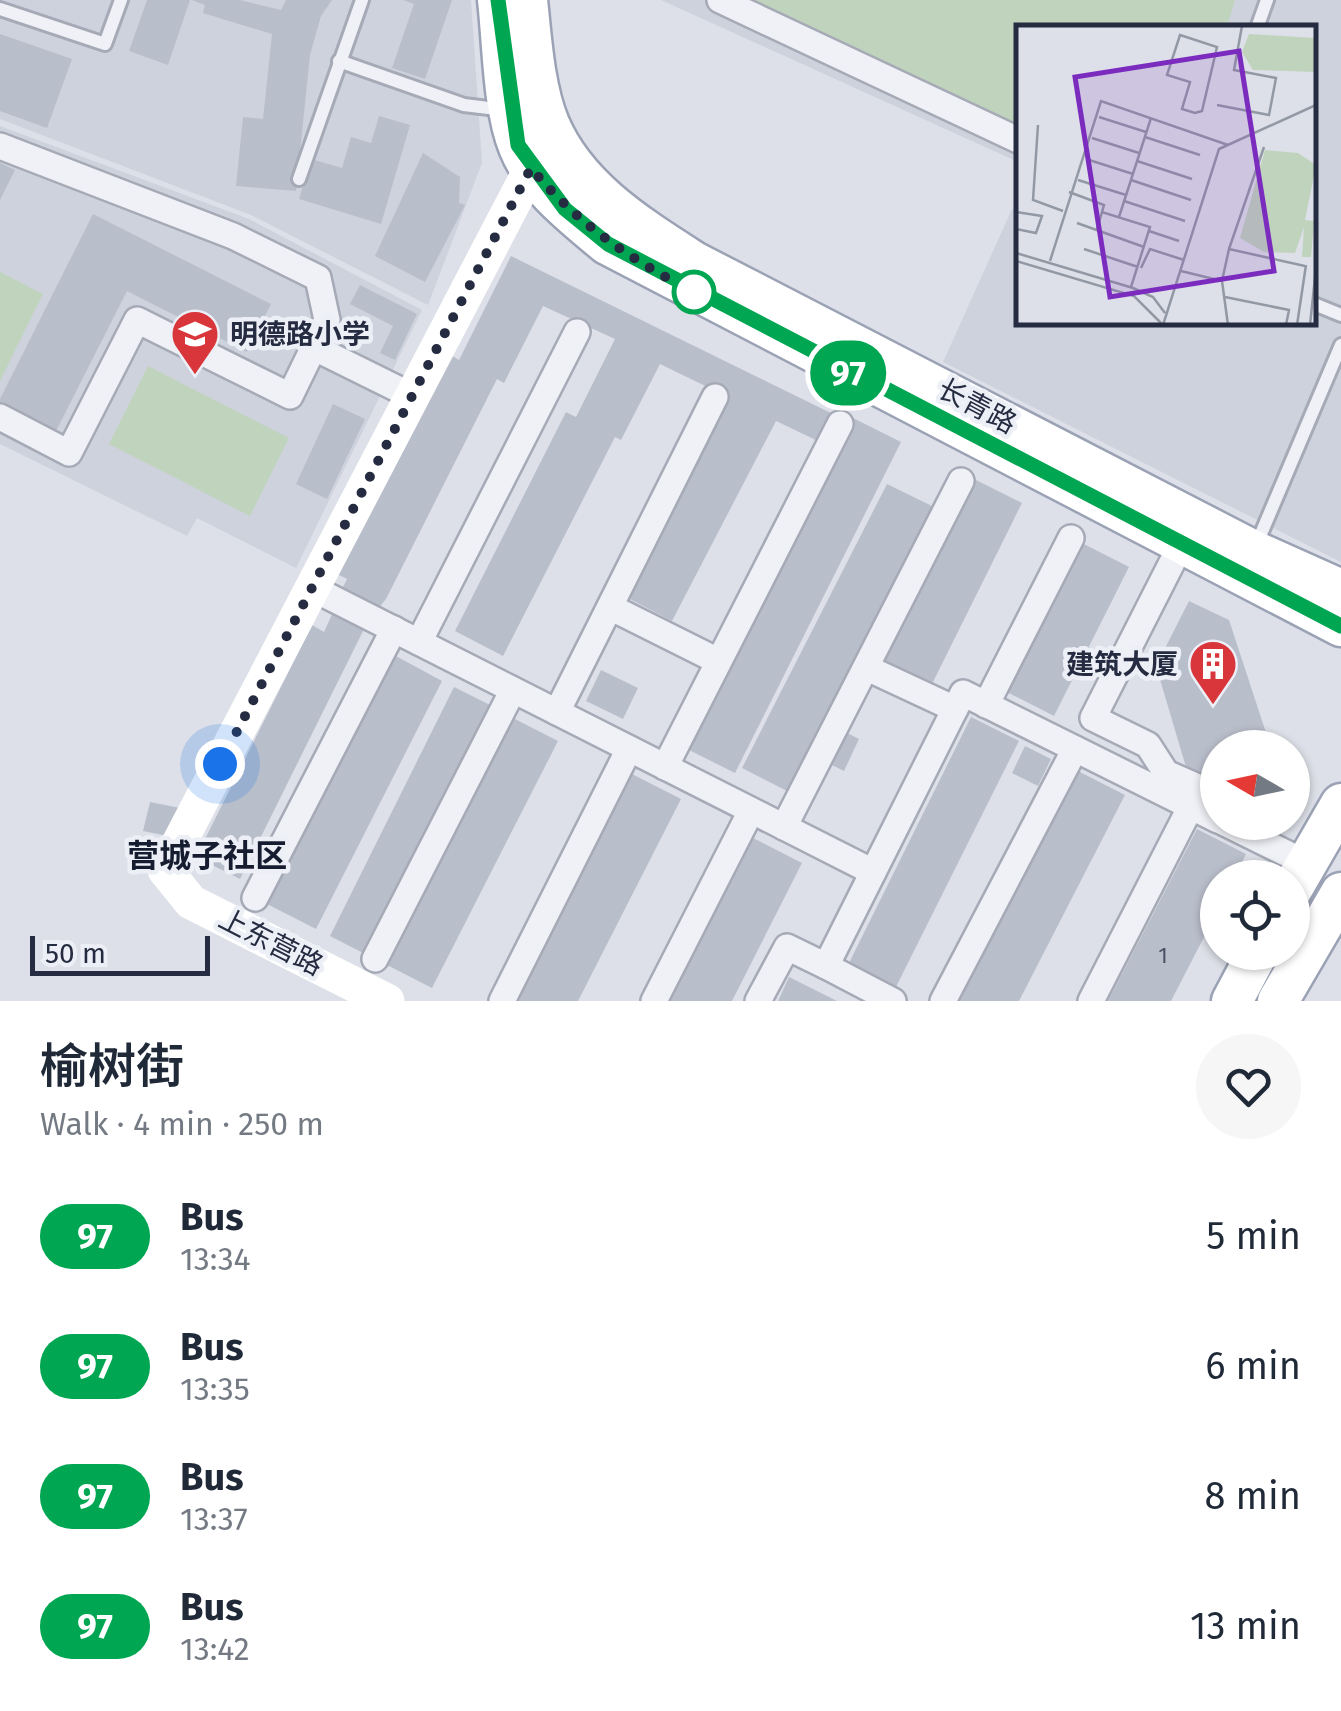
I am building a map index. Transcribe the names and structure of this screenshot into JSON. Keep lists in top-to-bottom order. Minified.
{"streets":{"main road":["长青路"],"street":["上东营路"]},"districts":["营城子社区"],"places":{"school or university":["明德路小学"],"building":["建筑大厦"]},"lines":["bus line 97"],"house_numbers":["1"],"scale_bar":"50 m","north":"left","page":{"on_map":"97","scale":"50 m","heading":["榆树街","Walk · 4 min · 250 m"],"list":[{"mark":"97","name":"Bus","note":"13:34","value":"5 min"},{"mark":"97","name":"Bus","note":"13:35","value":"6 min"},{"mark":"97","name":"Bus","note":"13:37","value":"8 min"},{"mark":"97","name":"Bus","note":"13:42","value":"13 min"}]}}
